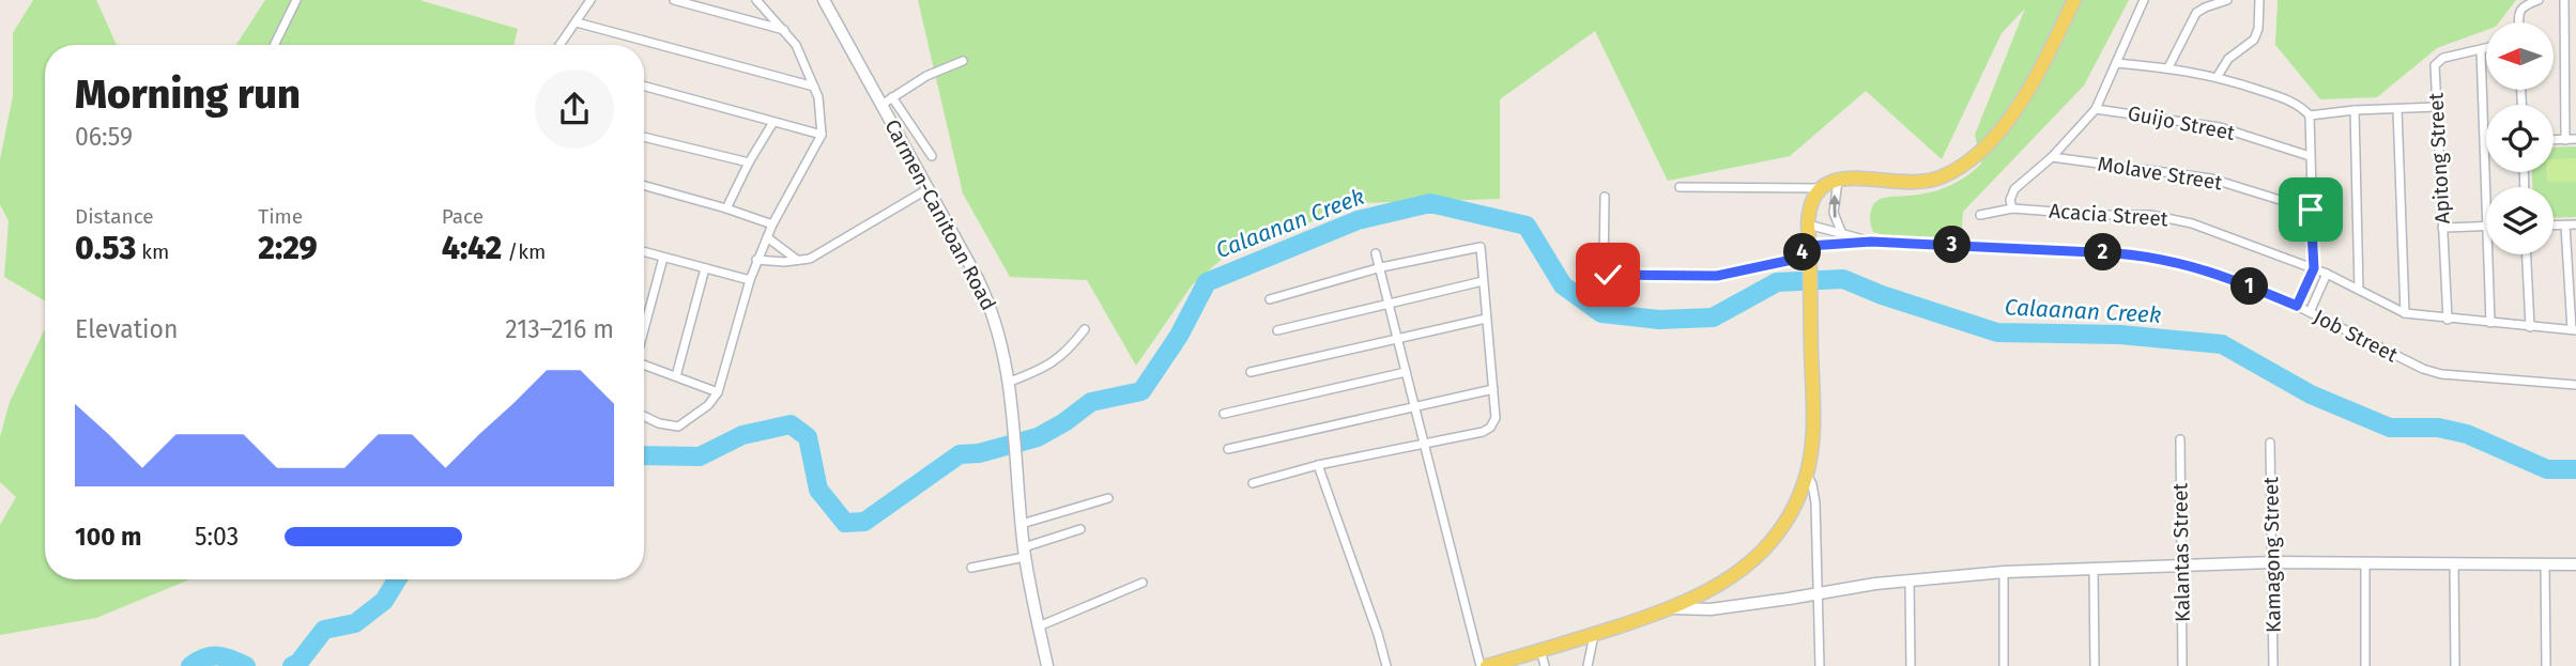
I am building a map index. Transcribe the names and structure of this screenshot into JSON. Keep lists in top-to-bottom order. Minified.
{"streets":{"street":["Guijo Street","Apitong Street","Molave Street","Carmen-Canitoan Road","Acacia Street","Job Street","Kalantas Street","Kamagong Street"]},"crossings":[["Apitong Street","Acacia Street"]],"water":["Calaanan Creek"],"north":"left","page":{"heading":["Morning run","06:59"],"stats":[["Distance","0.53 km"],["Time","2:29"],["Pace","4:42 /km"]],"pins":["3","2","4","1"],"chart":["Elevation","213–216 m"],"list":[{"name":"100 m","note":"5:03"}]}}
